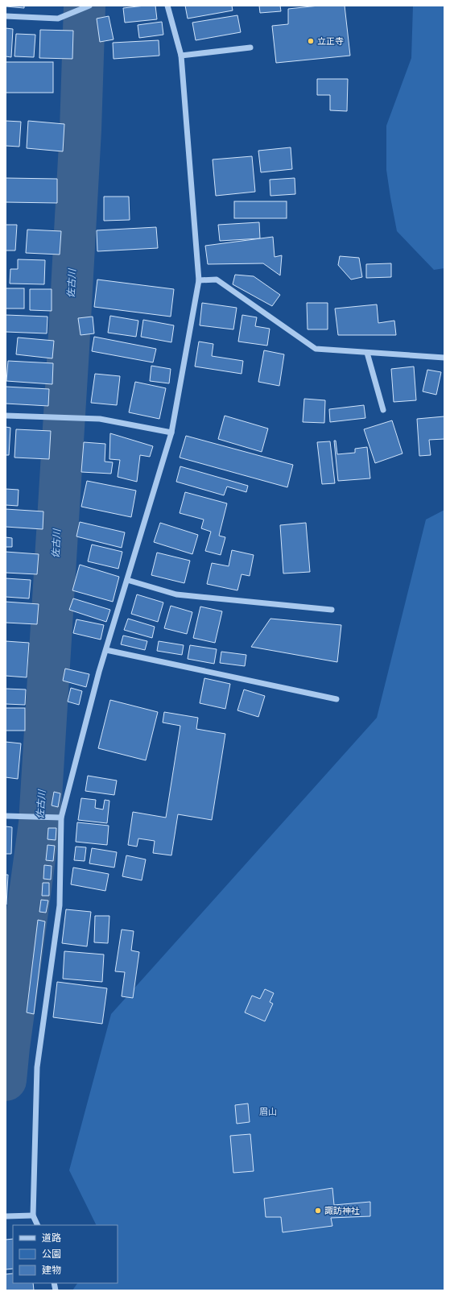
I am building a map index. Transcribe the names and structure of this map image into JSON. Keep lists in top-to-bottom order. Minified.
{"water":["佐古川"],"parks":["眉山"],"places":["立正寺","諏訪神社"],"legend":["道路","公園","建物"]}
